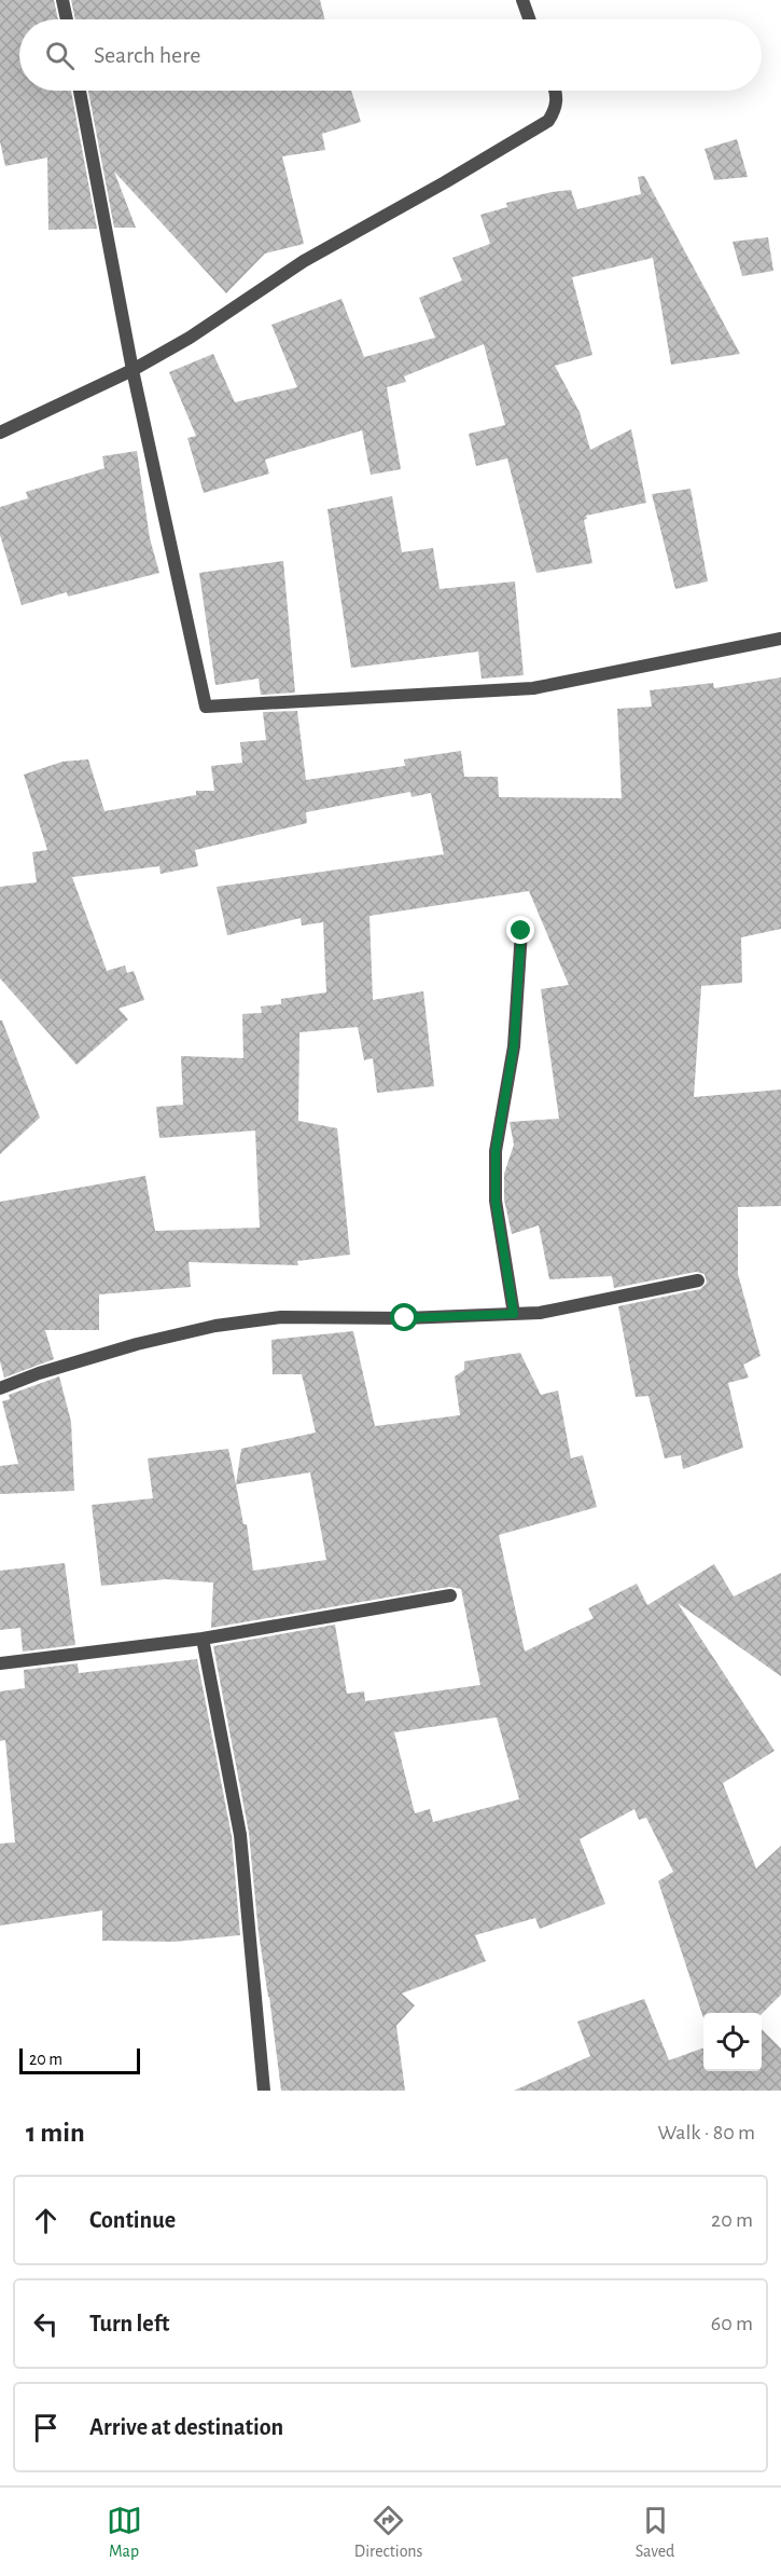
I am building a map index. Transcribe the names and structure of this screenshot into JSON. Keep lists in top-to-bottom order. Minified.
{"scale_bar":"20 m","page":{"search":"Search here","scale":"20 m","heading":["1 min","Walk · 80 m"],"list":[["Continue","20 m"],["Turn left","60 m"],"Arrive at destination"],"nav":["Map","Directions","Saved"]}}
